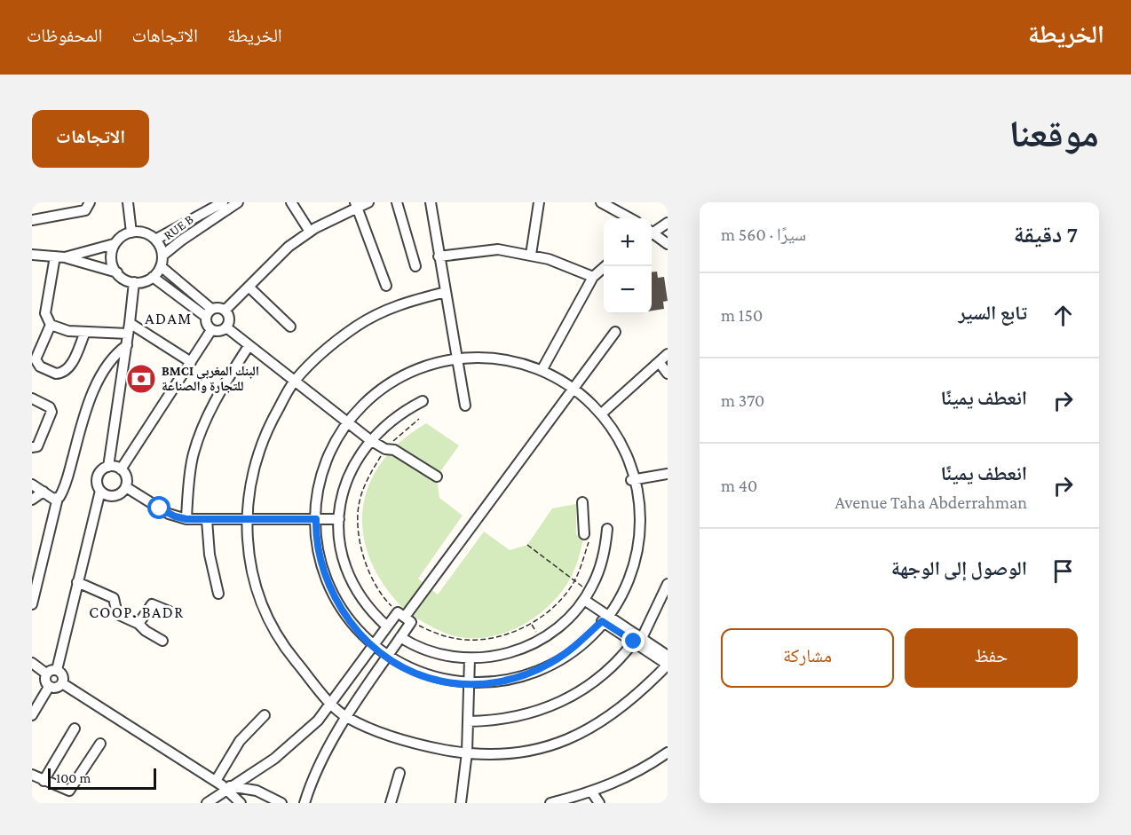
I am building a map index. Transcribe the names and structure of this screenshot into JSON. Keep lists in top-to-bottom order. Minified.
{"streets":{"street":["RUE B"]},"districts":["ADAM","COOP. BADR"],"places":{"bank":["BMCI البنك المغربي للتجارة والصناعة"]},"scale_bar":"100 m","page":{"header":"الخريطة","nav":["الخريطة","الاتجاهات","المحفوظات"],"title":"موقعنا","buttons":["الاتجاهات",["حفظ","مشاركة"]],"heading":["7 دقيقة","سيرًا · 560 m"],"map_buttons":["+","−"],"list":[["تابع السير","150 m"],["انعطف يمينًا","370 m"],["انعطف يمينًا","Avenue Taha Abderrahman","40 m"],"الوصول إلى الوجهة"],"scale":"100 m"}}
